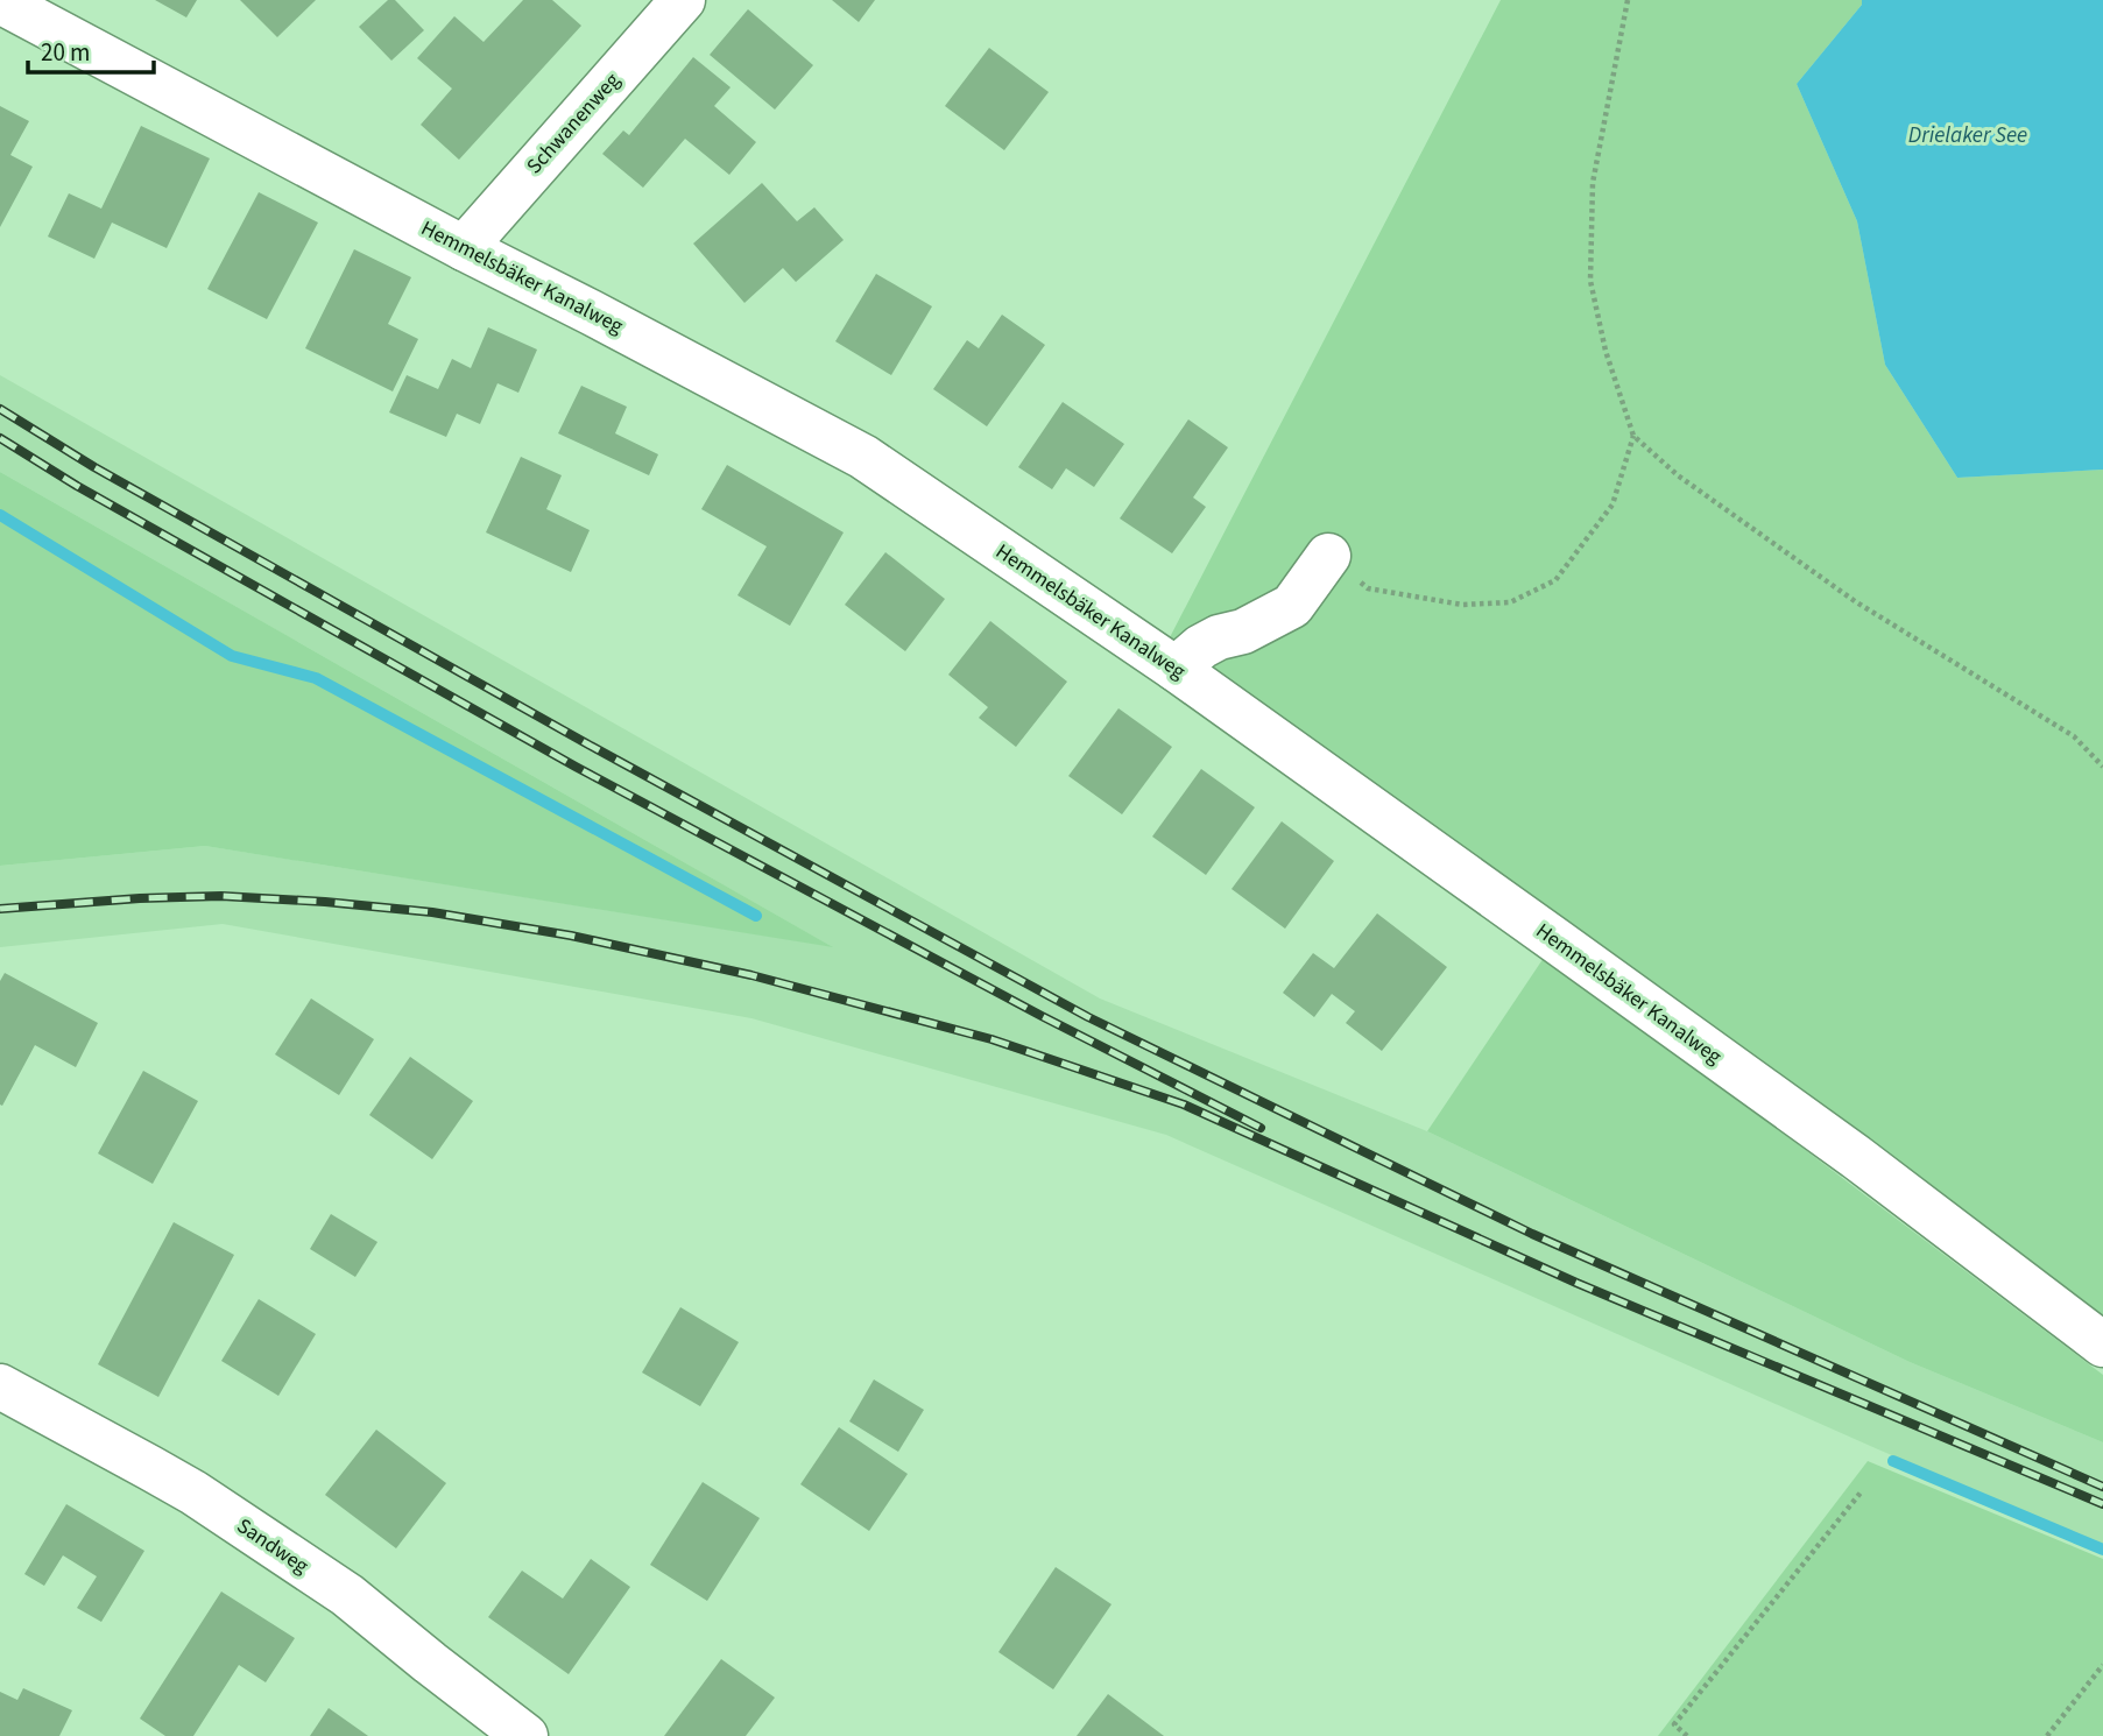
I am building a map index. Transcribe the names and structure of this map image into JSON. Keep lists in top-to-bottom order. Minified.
{"streets":{"street":["Schwanenweg","Hemmelsbäker Kanalweg","Sandweg"]},"crossings":[["Schwanenweg","Hemmelsbäker Kanalweg"]],"water":["Drielaker See"],"scale_bar":"20 m"}
